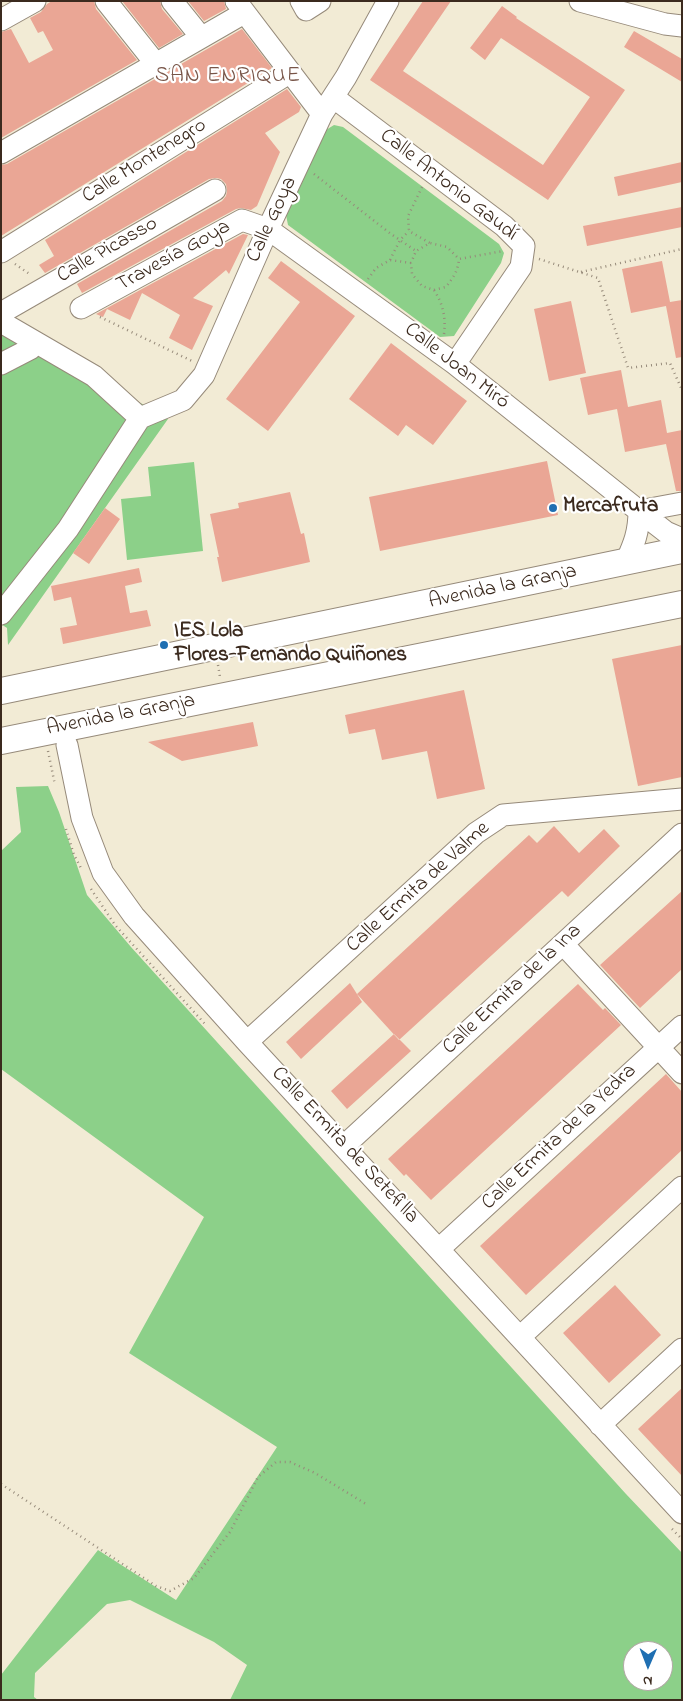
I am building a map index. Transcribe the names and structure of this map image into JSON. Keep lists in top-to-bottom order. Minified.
{"streets":{"main road":["Avenida la Granja"],"street":["Calle Montenegro","Calle Antonio Gaudí","Calle Goya","Calle Picasso","Travesía Goya","Calle Joan Miró","Calle Ermita de Valme","Calle Ermita de la Ina","Calle Ermita de la Yedra","Calle Ermita de Setefilla"]},"crossings":[["Calle Montenegro","Calle Antonio Gaudí"],["Calle Antonio Gaudí","Calle Goya"],["Calle Antonio Gaudí","Calle Joan Miró"],["Calle Goya","Travesía Goya"],["Calle Goya","Calle Joan Miró"],["Travesía Goya","Calle Joan Miró"],["Avenida la Granja","Calle Ermita de Setefilla"],["Calle Ermita de Valme","Calle Ermita de Setefilla"],["Calle Ermita de la Ina","Calle Ermita de Setefilla"],["Calle Ermita de la Yedra","Calle Ermita de Setefilla"]],"districts":["SAN ENRIQUE"],"places":["Mercafruta","IES Lola Flores-Fernando Quiñones"],"north":"bottom"}
